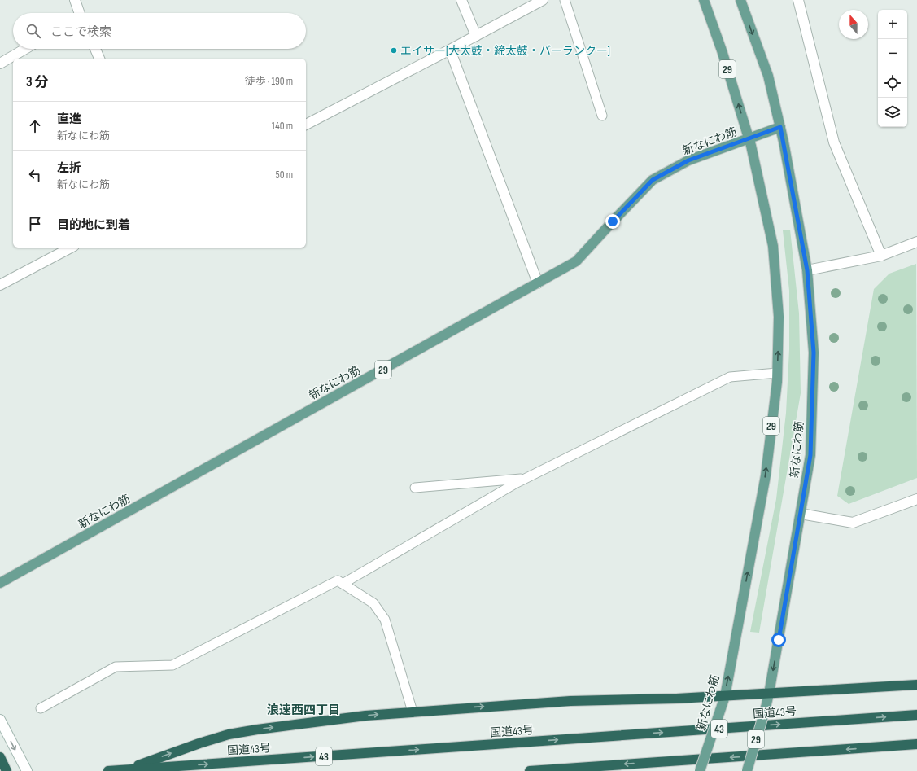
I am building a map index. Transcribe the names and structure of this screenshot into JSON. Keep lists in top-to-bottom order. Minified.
{"streets":{"highway":["国道43号","43"],"main road":["29","新なにわ筋"]},"districts":["浪速西四丁目"],"places":["エイサー[大太鼓・締太鼓・バーランクー]"],"north":"top","page":{"map_buttons":["+","−"],"search":"ここで検索","heading":["3 分","徒歩 · 190 m"],"list":[["直進","新なにわ筋","140 m"],["左折","新なにわ筋","50 m"],"目的地に到着"]}}
